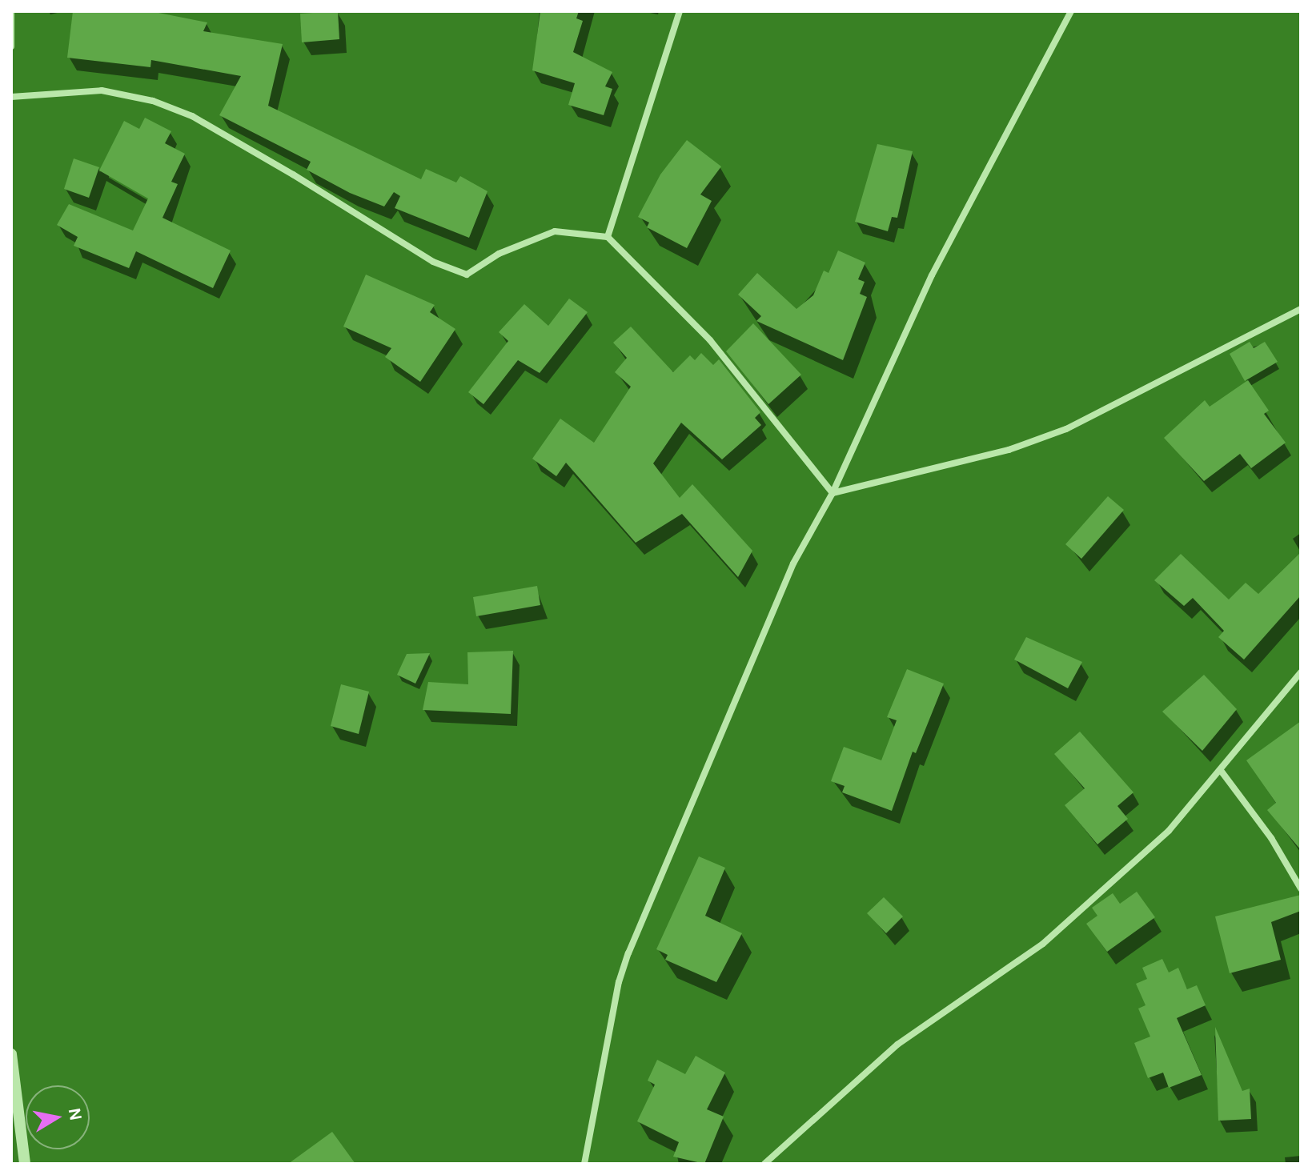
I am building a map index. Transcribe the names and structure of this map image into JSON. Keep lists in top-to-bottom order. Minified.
{"north":"right"}
